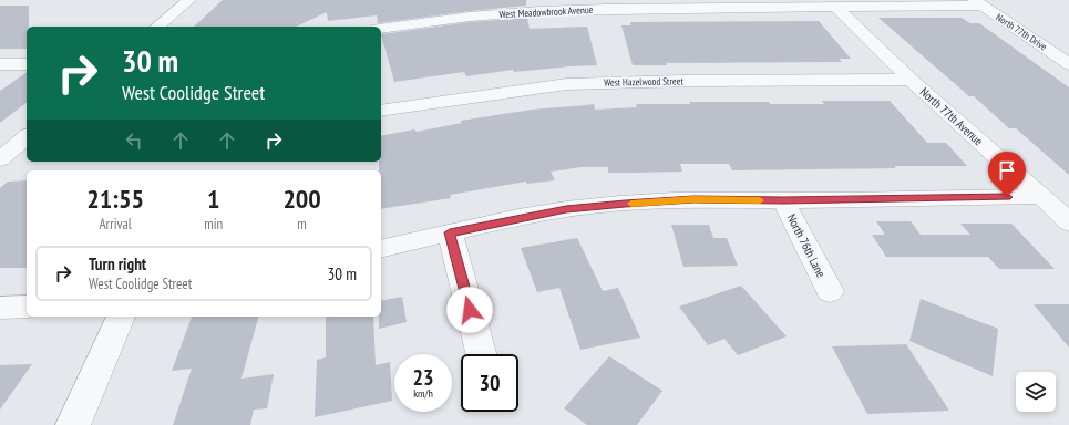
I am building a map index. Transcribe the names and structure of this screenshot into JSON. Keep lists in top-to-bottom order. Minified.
{"streets":{"street":["West Meadowbrook Avenue","North 77th Drive","West Hazelwood Street","North 77th Avenue","North 76th Lane"]},"crossings":[["West Meadowbrook Avenue","North 77th Drive"],["West Meadowbrook Avenue","North 77th Avenue"],["West Hazelwood Street","North 77th Avenue"]],"page":{"turn":["30 m","West Coolidge Street"],"eta":["21:55","Arrival","1","min","200","m"],"list":[{"name":"Turn right","note":"West Coolidge Street","value":"30 m"}],"speed":"23 km/h","limit":"30"}}
